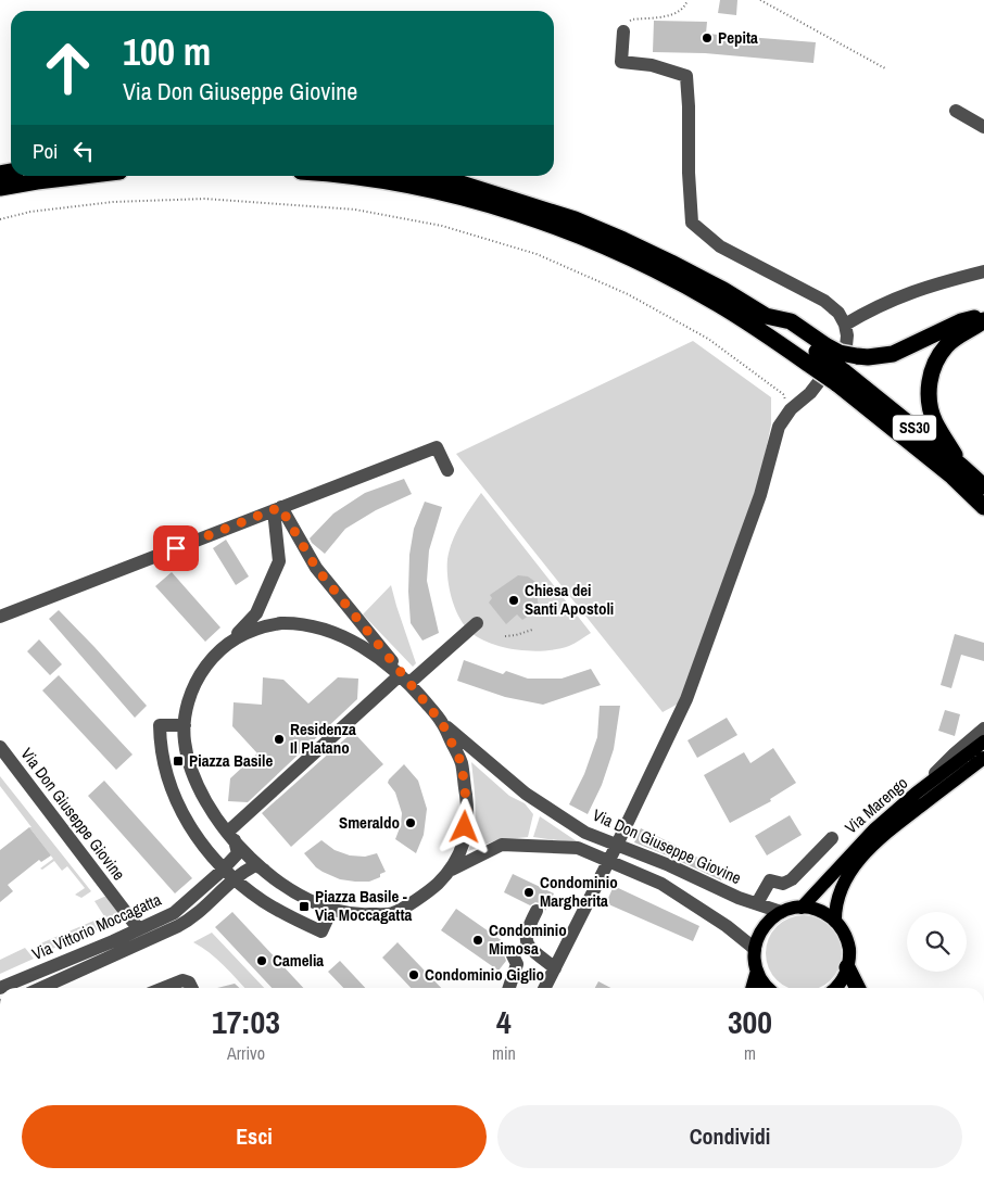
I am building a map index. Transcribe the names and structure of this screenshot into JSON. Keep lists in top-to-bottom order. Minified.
{"streets":{"highway":["SS30"],"main road":["Via Marengo"],"street":["Via Don Giuseppe Giovine","Via Vittorio Moccagatta"]},"crossings":[["Via Don Giuseppe Giovine","Via Vittorio Moccagatta"]],"places":{"other":["Pepita","Chiesa dei Santi Apostoli","Residenza Il Platano","Smeraldo","Condominio Margherita","Condominio Mimosa","Camelia","Condominio Giglio"],"transit":["Piazza Basile","Piazza Basile - Via Moccagatta"]},"page":{"turn":["100 m","Via Don Giuseppe Giovine"],"then":"Poi","eta":["17:03","Arrivo","4","min","300","m"],"buttons":["Esci","Condividi"]}}
